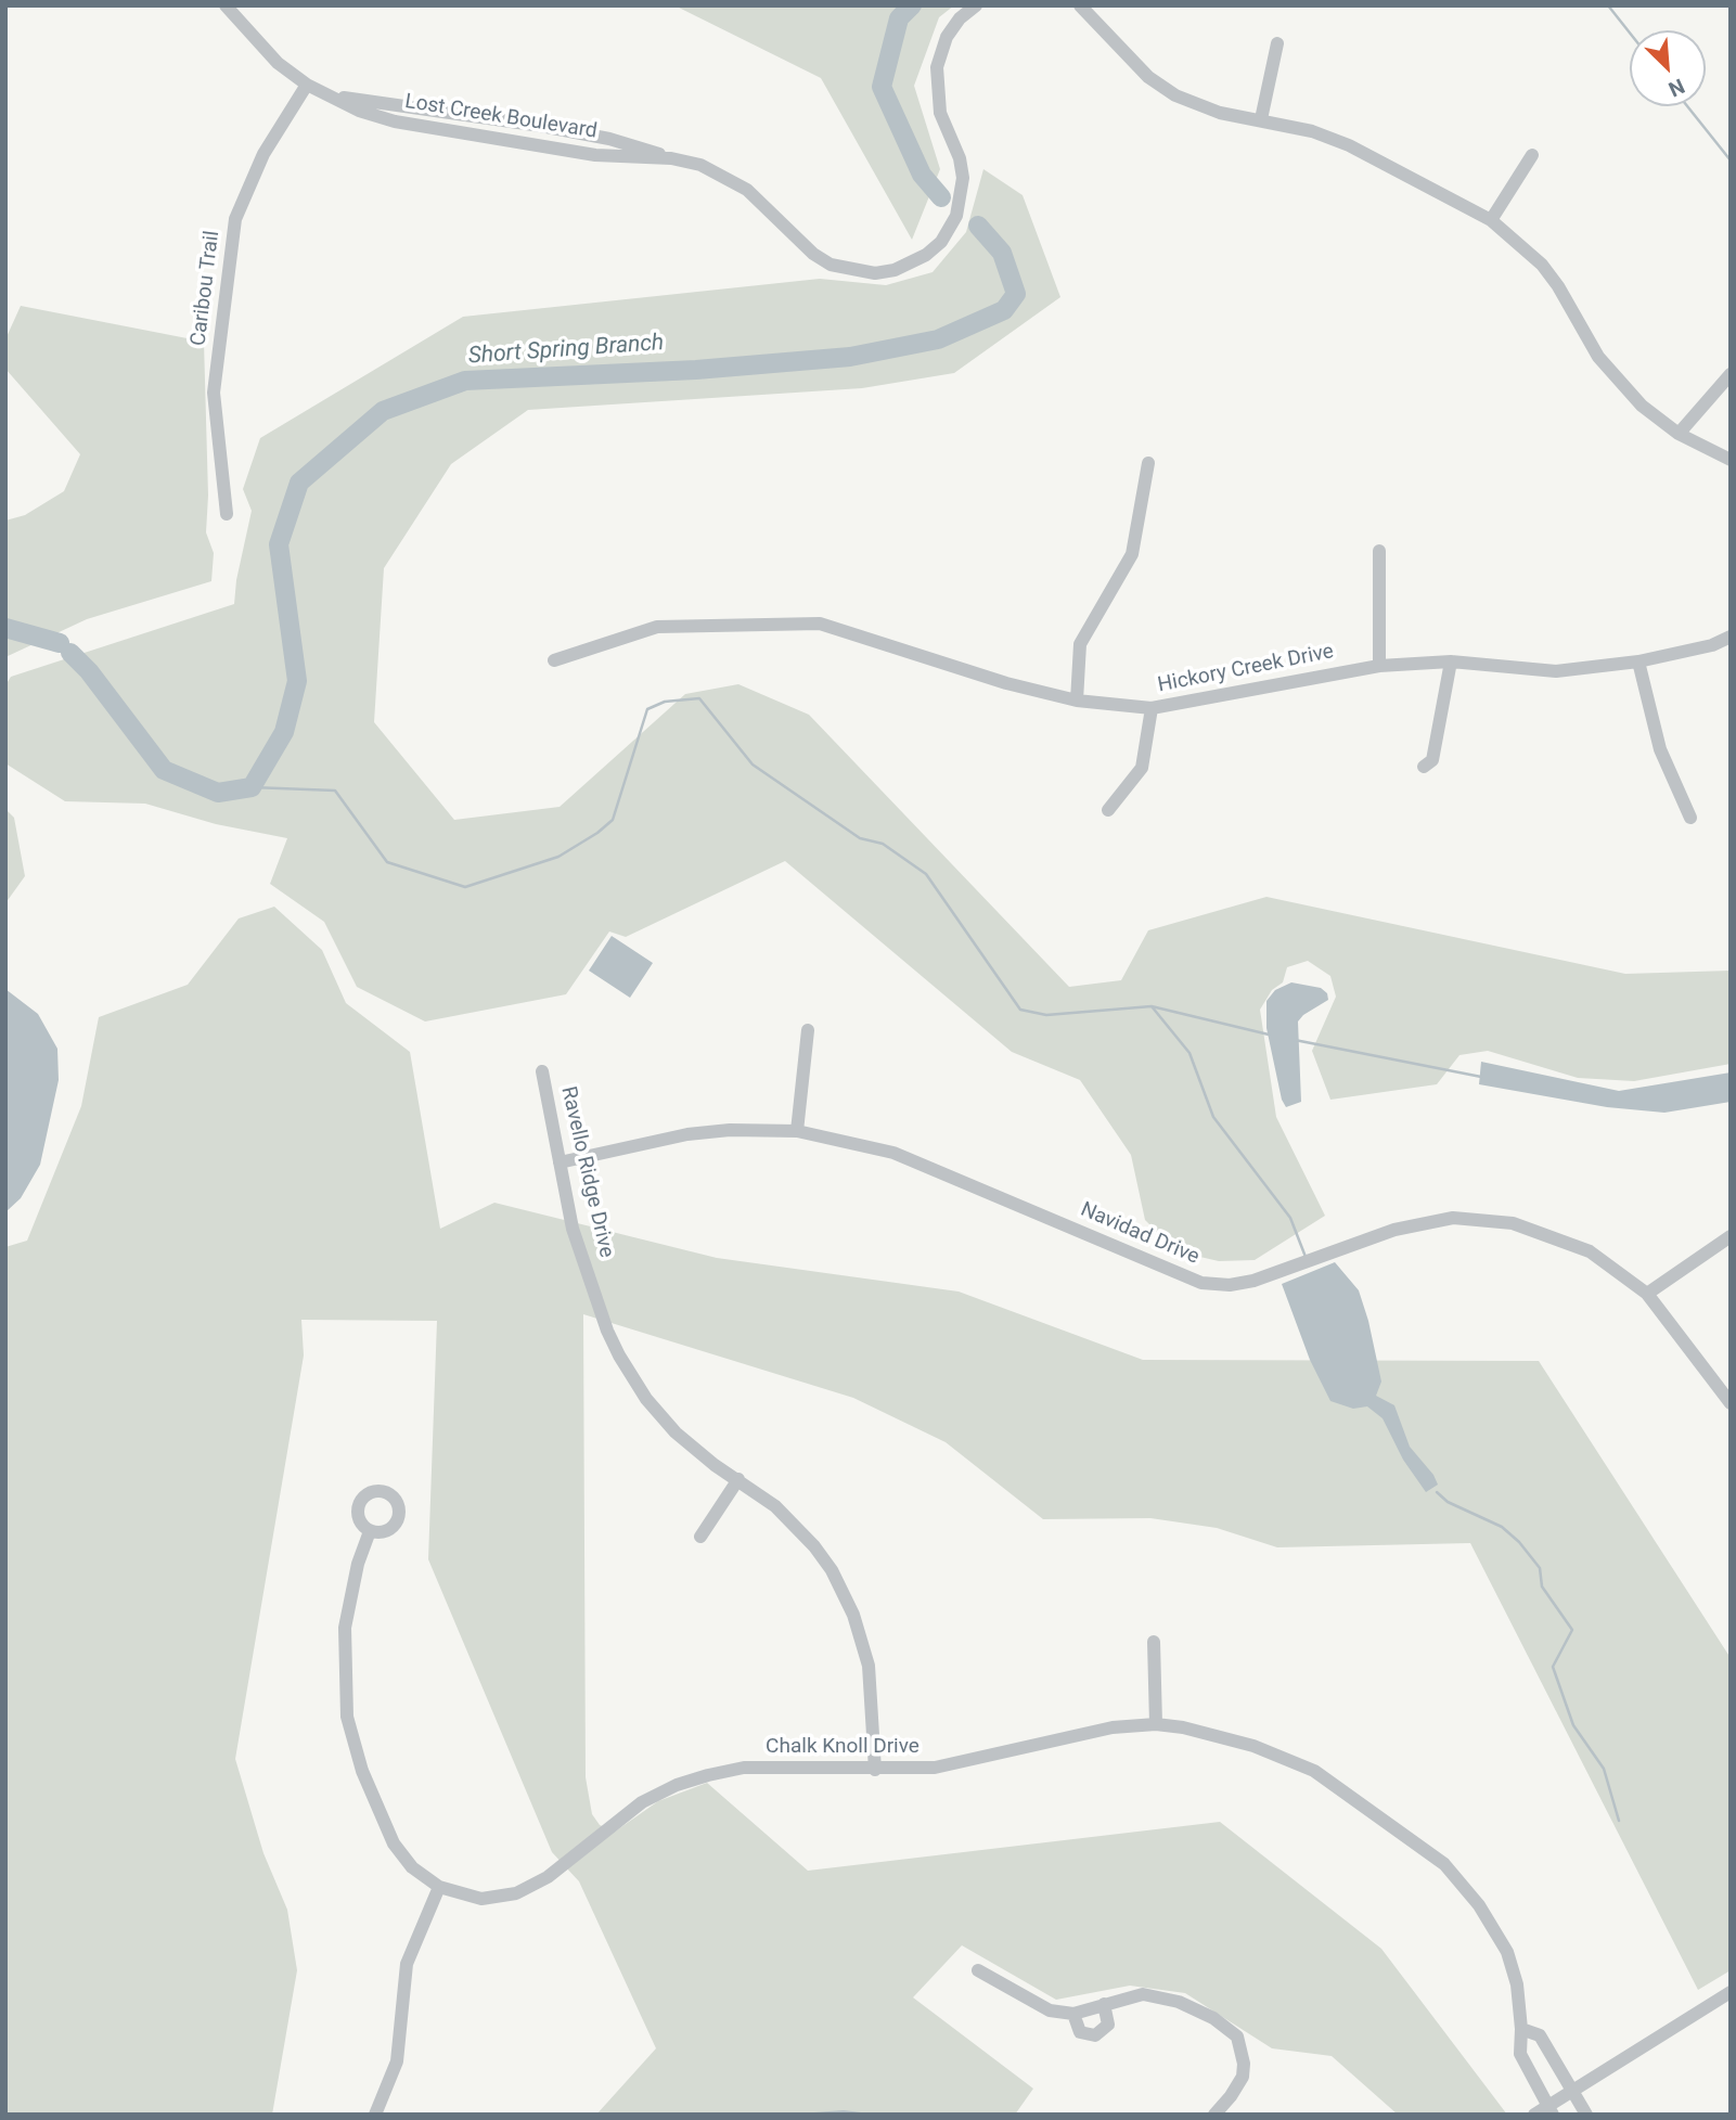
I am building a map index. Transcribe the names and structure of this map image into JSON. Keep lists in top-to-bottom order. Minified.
{"streets":{"street":["Lost Creek Boulevard","Caribou Trail","Hickory Creek Drive","Ravello Ridge Drive","Navidad Drive","Chalk Knoll Drive"]},"crossings":[["Lost Creek Boulevard","Caribou Trail"],["Ravello Ridge Drive","Navidad Drive"],["Ravello Ridge Drive","Chalk Knoll Drive"]],"water":["Short Spring Branch"],"north":"bottom right"}
